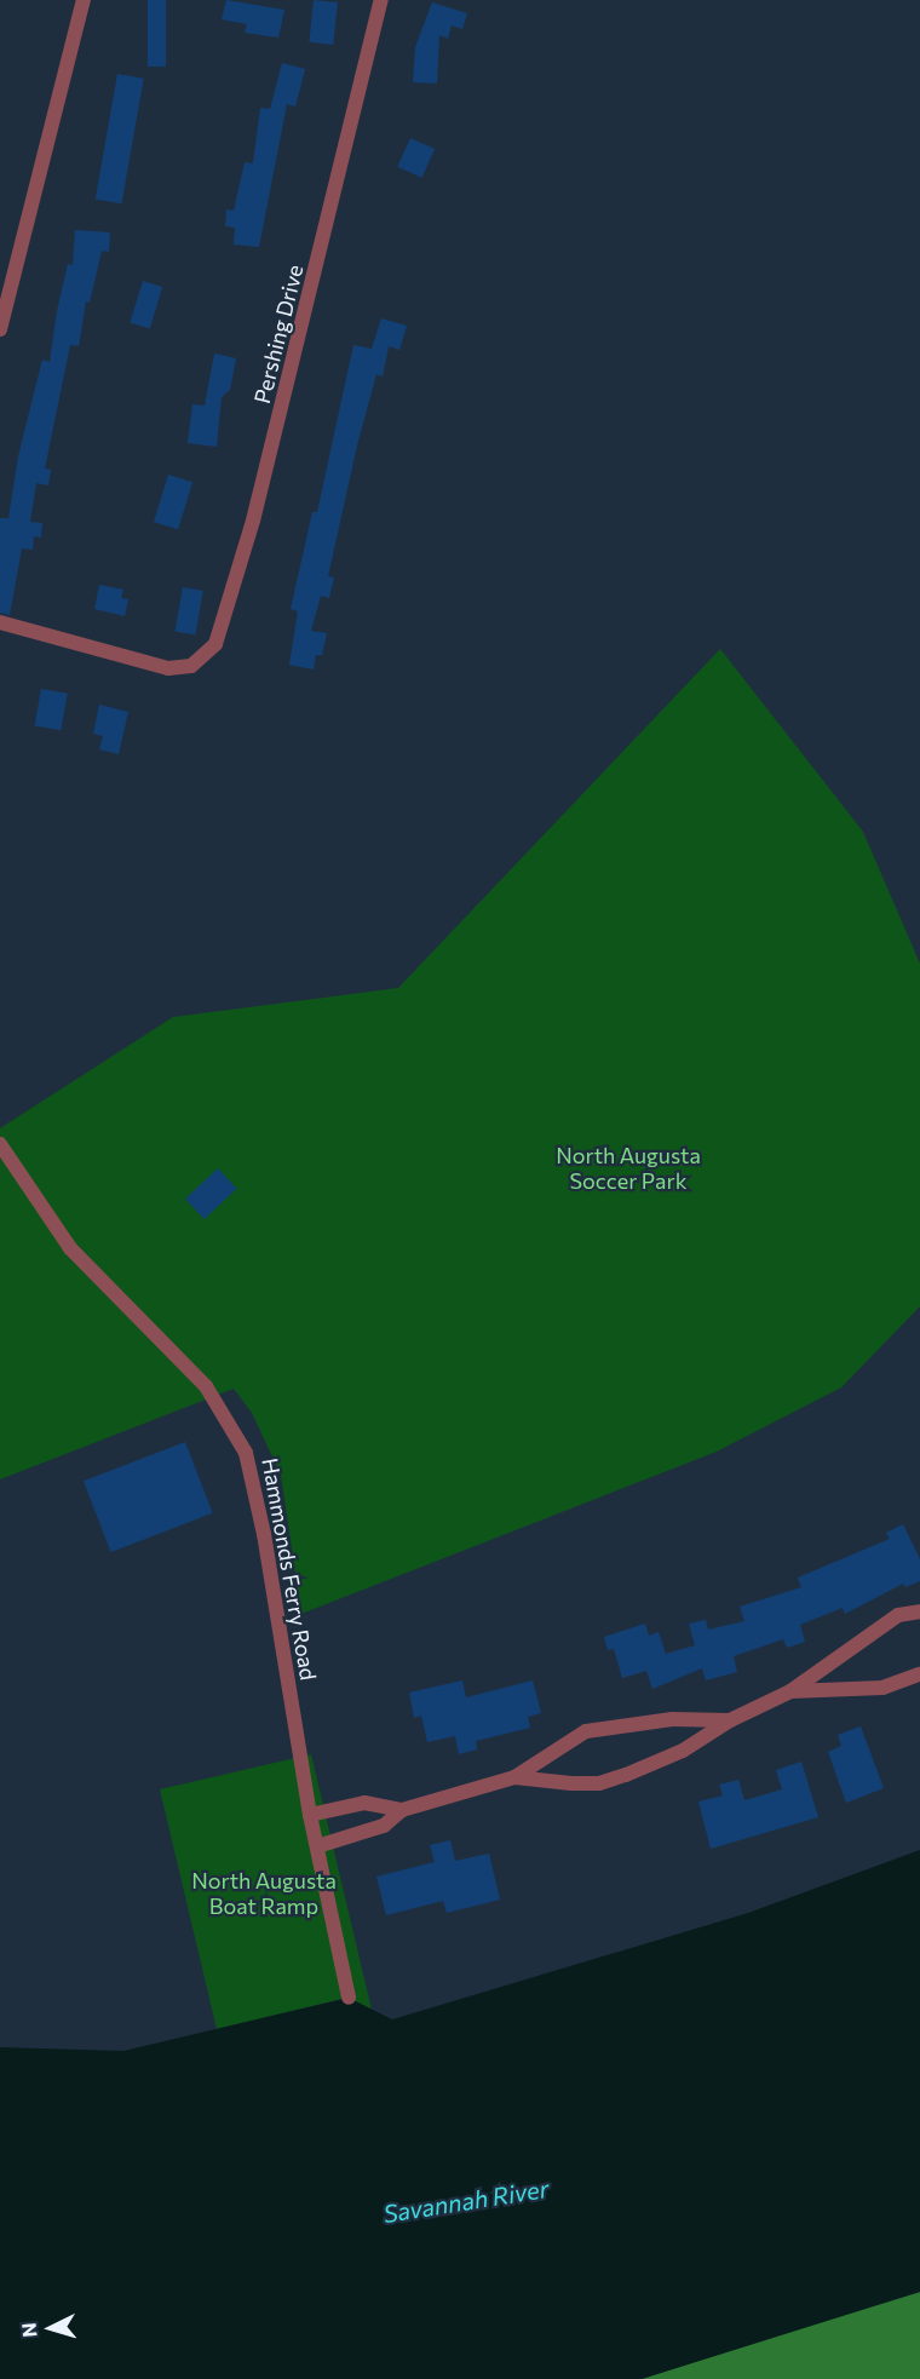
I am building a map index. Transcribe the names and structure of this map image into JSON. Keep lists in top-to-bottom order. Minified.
{"streets":{"street":["Pershing Drive","Hammonds Ferry Road"]},"water":["Savannah River"],"parks":["North Augusta Soccer Park","North Augusta Boat Ramp"],"north":"left"}
